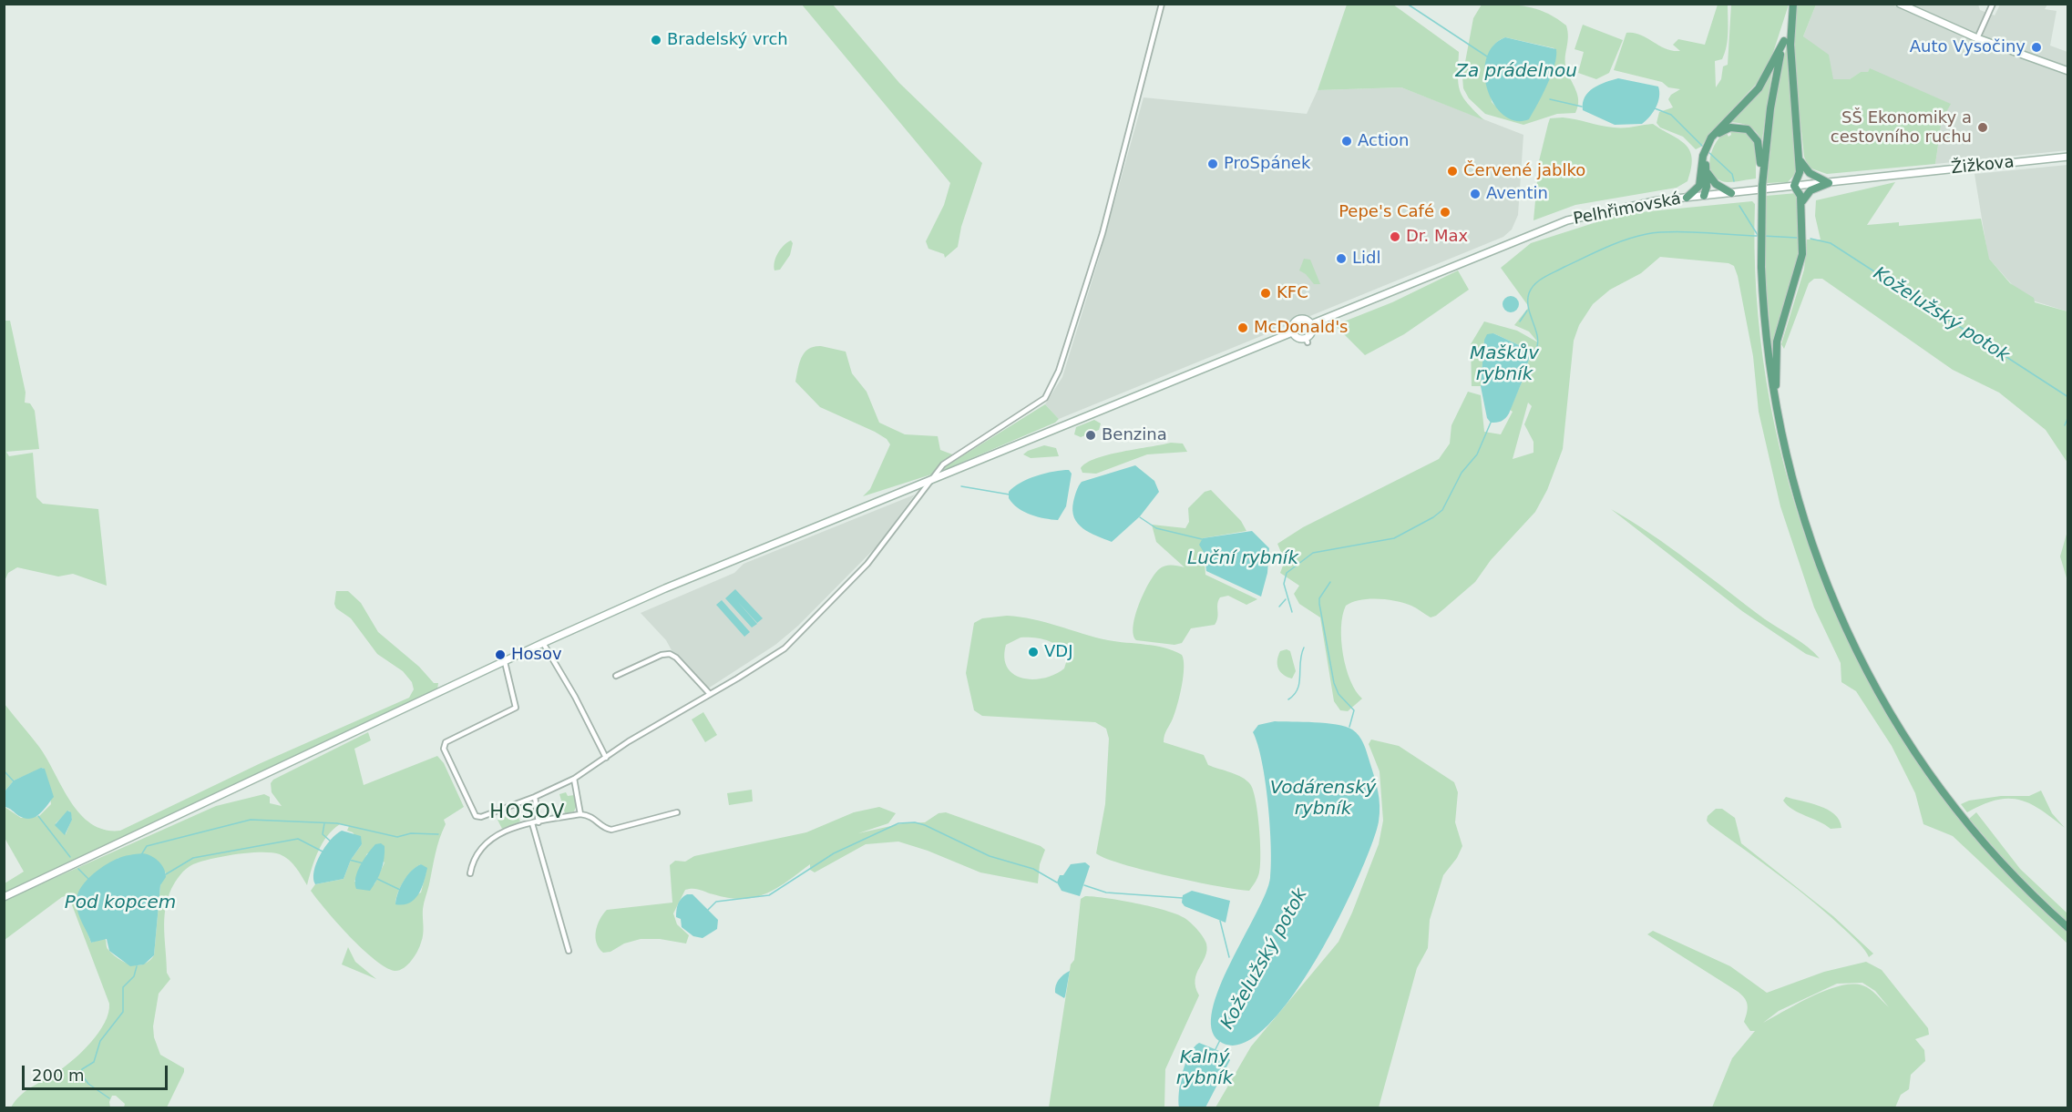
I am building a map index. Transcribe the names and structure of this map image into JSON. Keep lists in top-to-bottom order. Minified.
{"streets":{"main road":["Žižkova","Pelhřimovská"]},"crossings":[["Žižkova","Pelhřimovská"]],"districts":["HOSOV"],"water":["Za prádelnou","Koželužský potok","Maškův rybník","Luční rybník","Vodárenský rybník","Pod kopcem","Kalný rybník"],"places":["Bradelský vrch","Auto Vysočiny","SŠ Ekonomiky a cestovního ruchu","Action","ProSpánek","Červené jablko","Aventin","Pepe's Café","Dr. Max","Lidl","KFC","McDonald's","Benzina","VDJ","Hosov"],"scale_bar":"200 m"}
